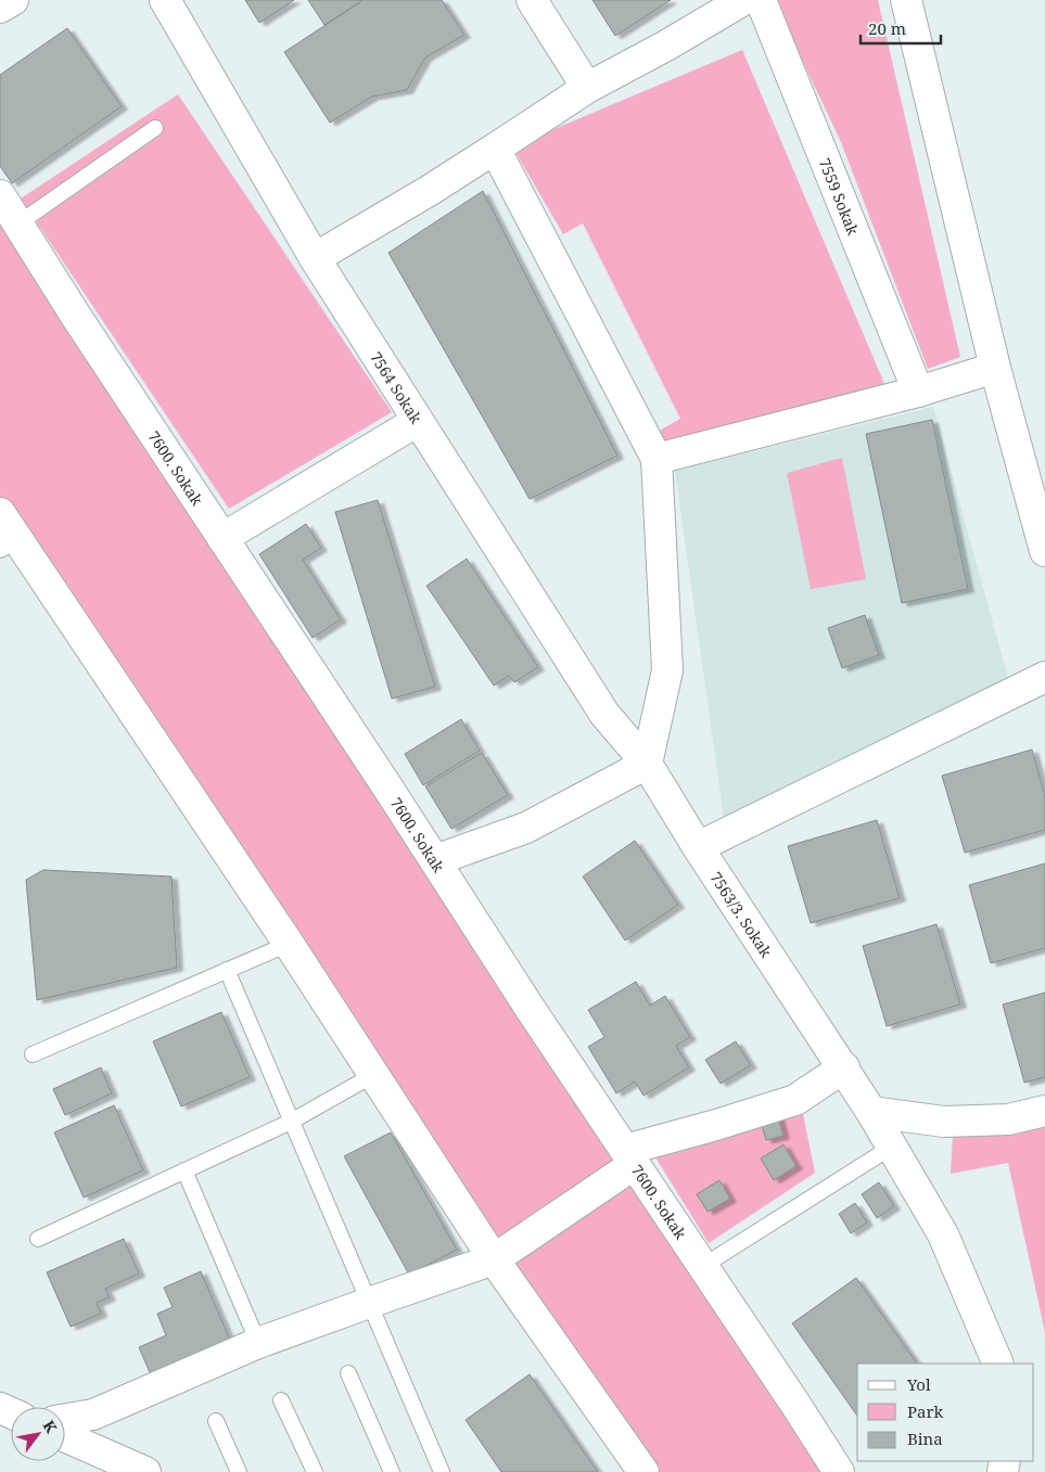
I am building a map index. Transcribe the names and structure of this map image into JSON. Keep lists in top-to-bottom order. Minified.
{"streets":{"street":["7559 Sokak","7564 Sokak","7600. Sokak","7563/3. Sokak"]},"crossings":[["7564 Sokak","7563/3. Sokak"]],"legend":["Yol","Park","Bina"],"scale_bar":"20 m","north":"top right"}
